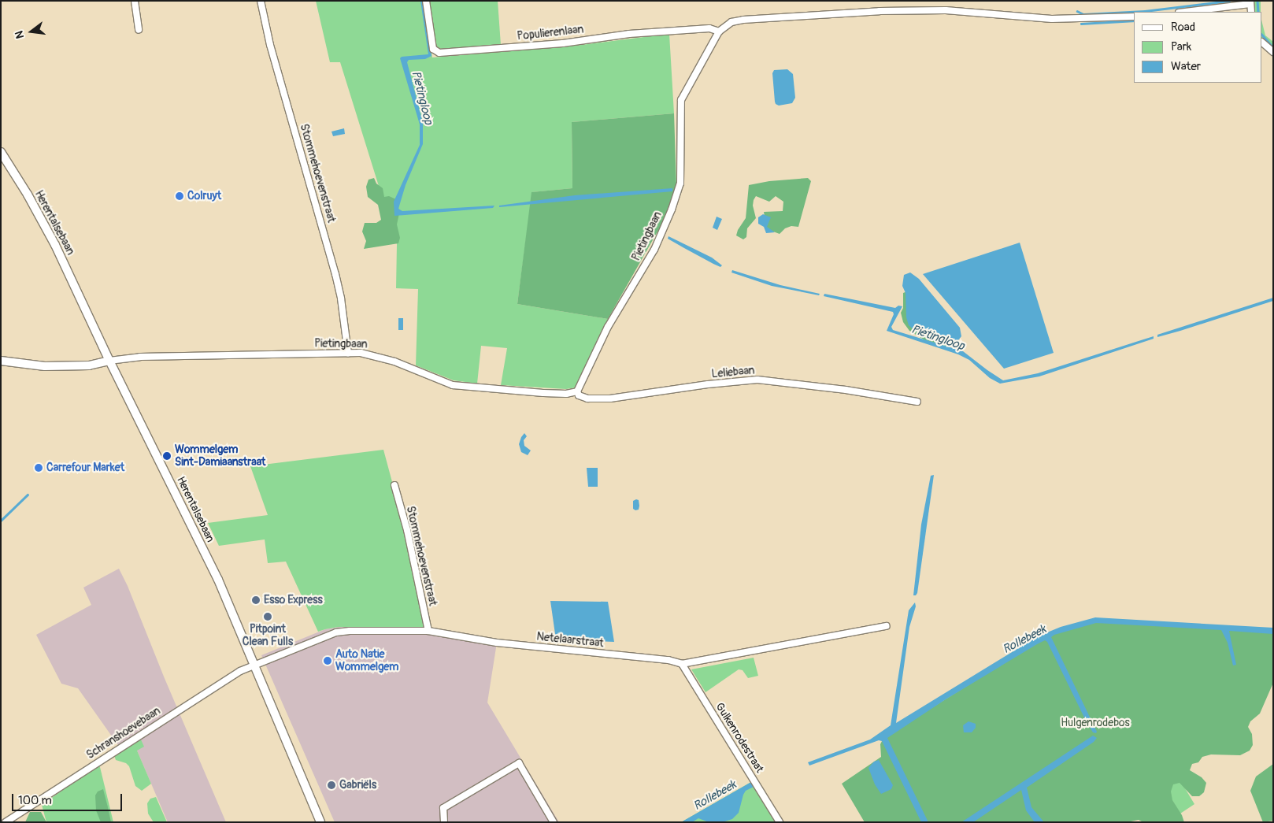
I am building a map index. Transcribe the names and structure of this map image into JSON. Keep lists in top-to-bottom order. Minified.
{"streets":{"main road":["Herentalsebaan"],"street":["Populierenlaan","Stommehoevenstraat","Pietingbaan","Leliebaan","Netelaarstraat","Schranshoevebaan","Gulkenrodestraat"]},"crossings":[["Populierenlaan","Pietingbaan"],["Stommehoevenstraat","Pietingbaan"],["Stommehoevenstraat","Netelaarstraat"],["Herentalsebaan","Pietingbaan"],["Herentalsebaan","Netelaarstraat"],["Herentalsebaan","Schranshoevebaan"],["Pietingbaan","Leliebaan"],["Netelaarstraat","Schranshoevebaan"],["Netelaarstraat","Gulkenrodestraat"]],"water":["Pietingloop","Rollebeek"],"parks":["Hulgenrodebos"],"places":["Colruyt","Wommelgem Sint-Damiaanstraat","Carrefour Market","Esso Express","Pitpoint Clean Fulls","Auto Natie Wommelgem","Gabriëls"],"legend":["Road","Park","Water"],"scale_bar":"100 m","north":"left"}
